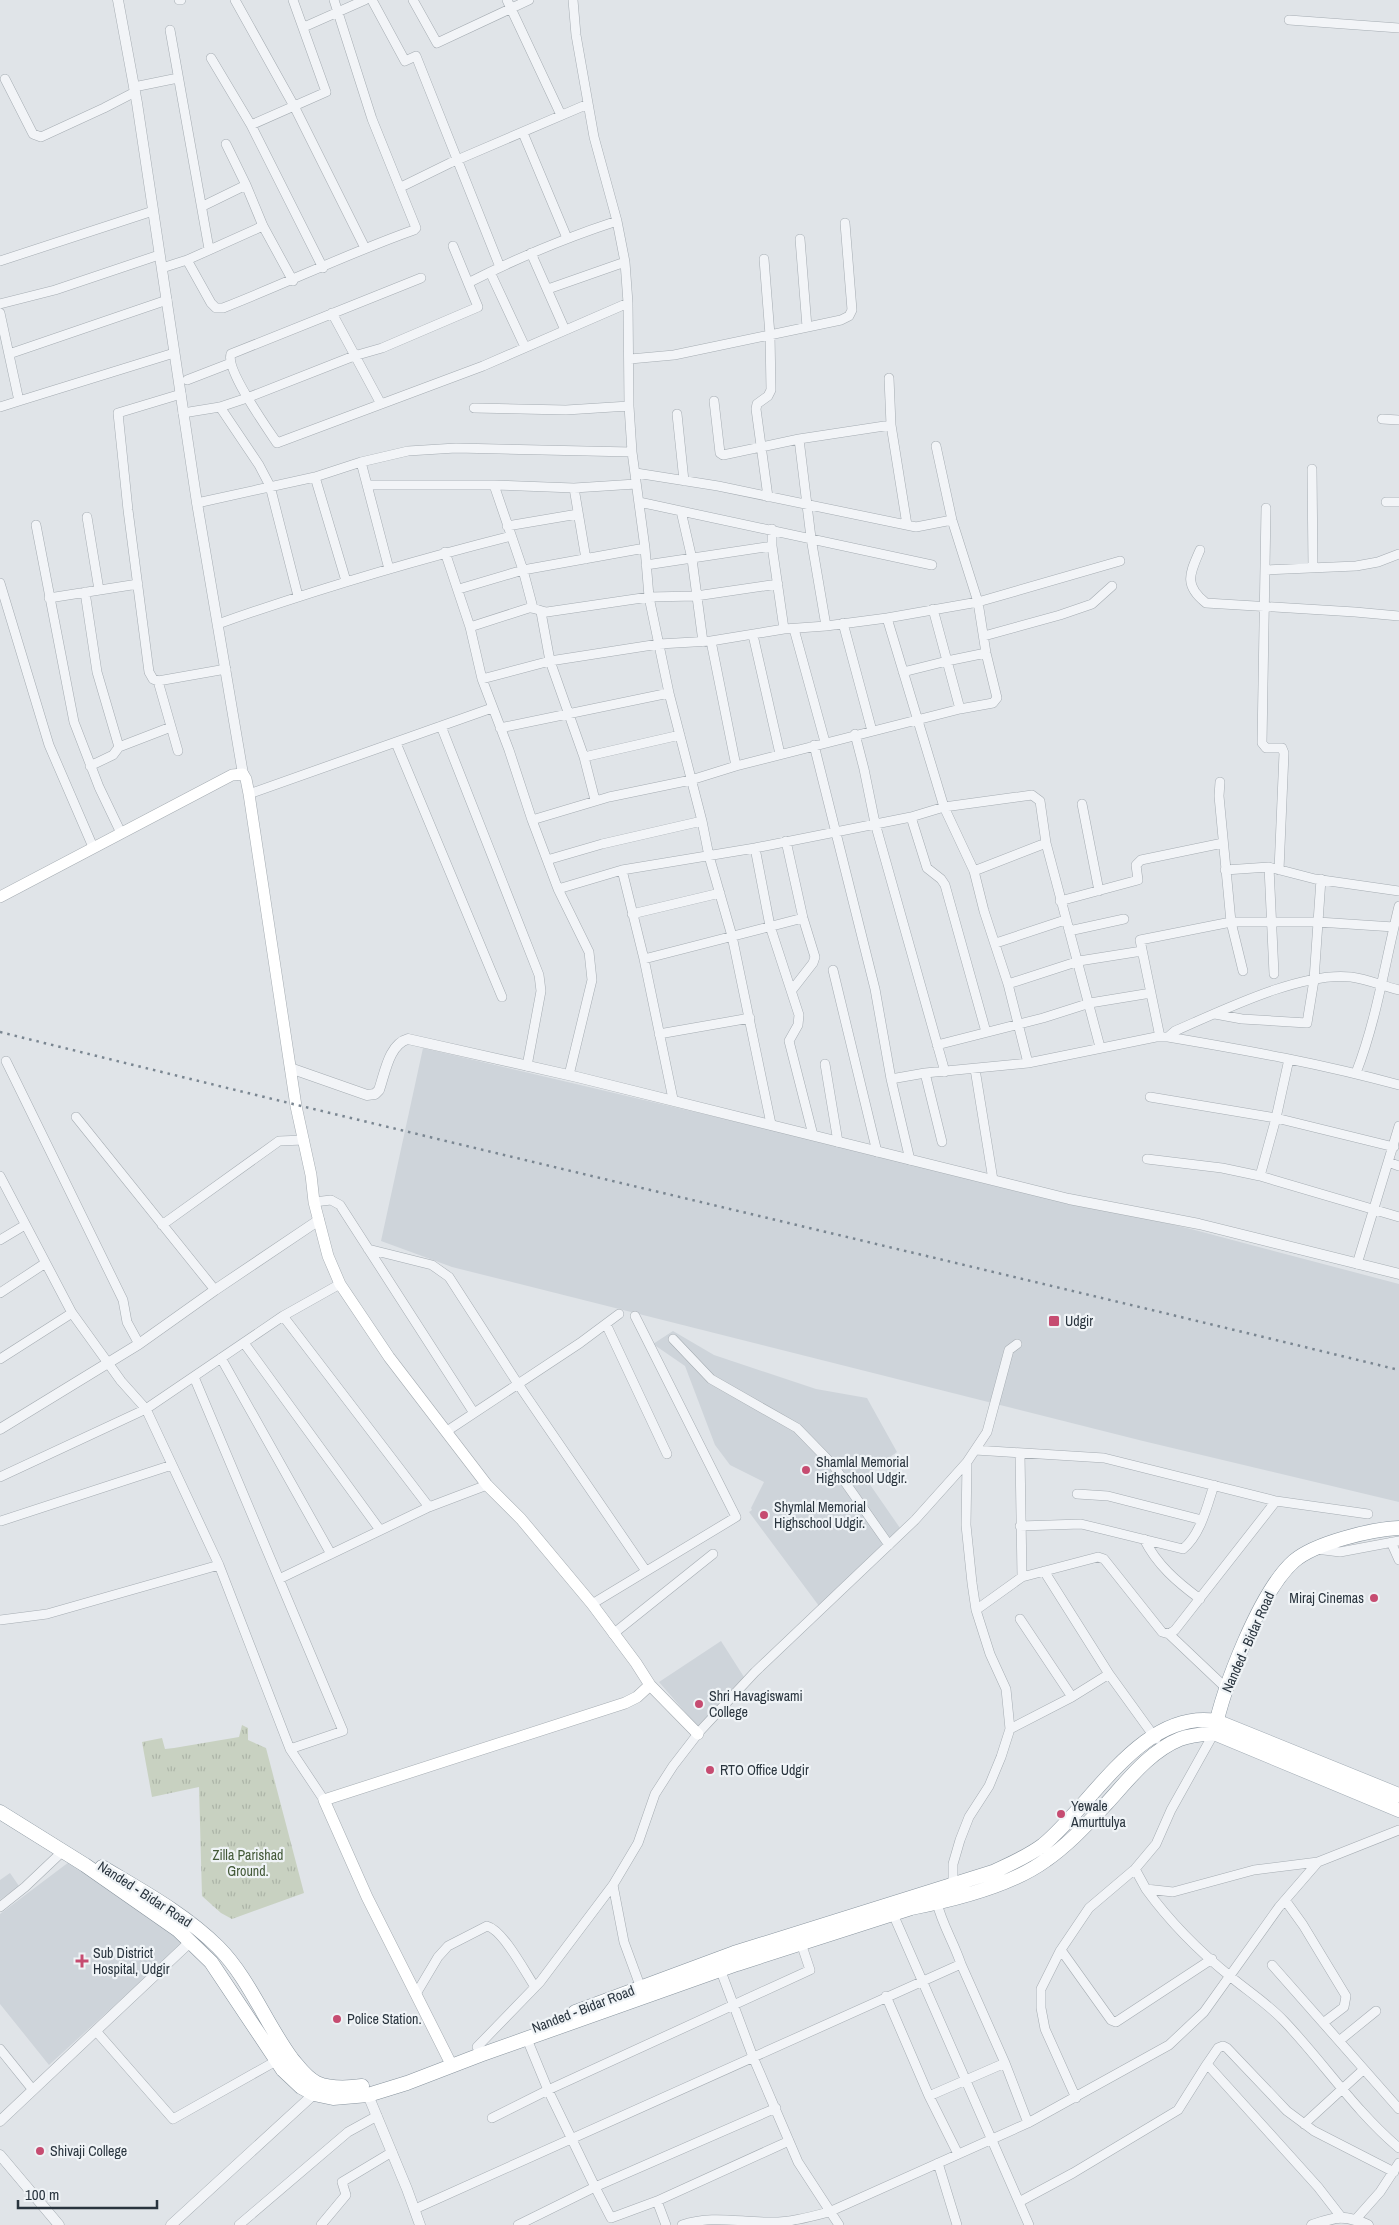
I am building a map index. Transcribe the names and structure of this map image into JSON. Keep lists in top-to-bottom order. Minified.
{"streets":{"main road":["Nanded - Bidar Road"]},"parks":["Zilla Parishad Ground."],"places":{"transit":["Udgir"],"other":["Shamlal Memorial Highschool Udgir.","Shymlal Memorial Highschool Udgir.","Miraj Cinemas","Shri Havagiswami College","RTO Office Udgir","Yewale Amurttulya","Police Station.","Shivaji College"],"health":["Sub District Hospital, Udgir"]},"scale_bar":"100 m"}
